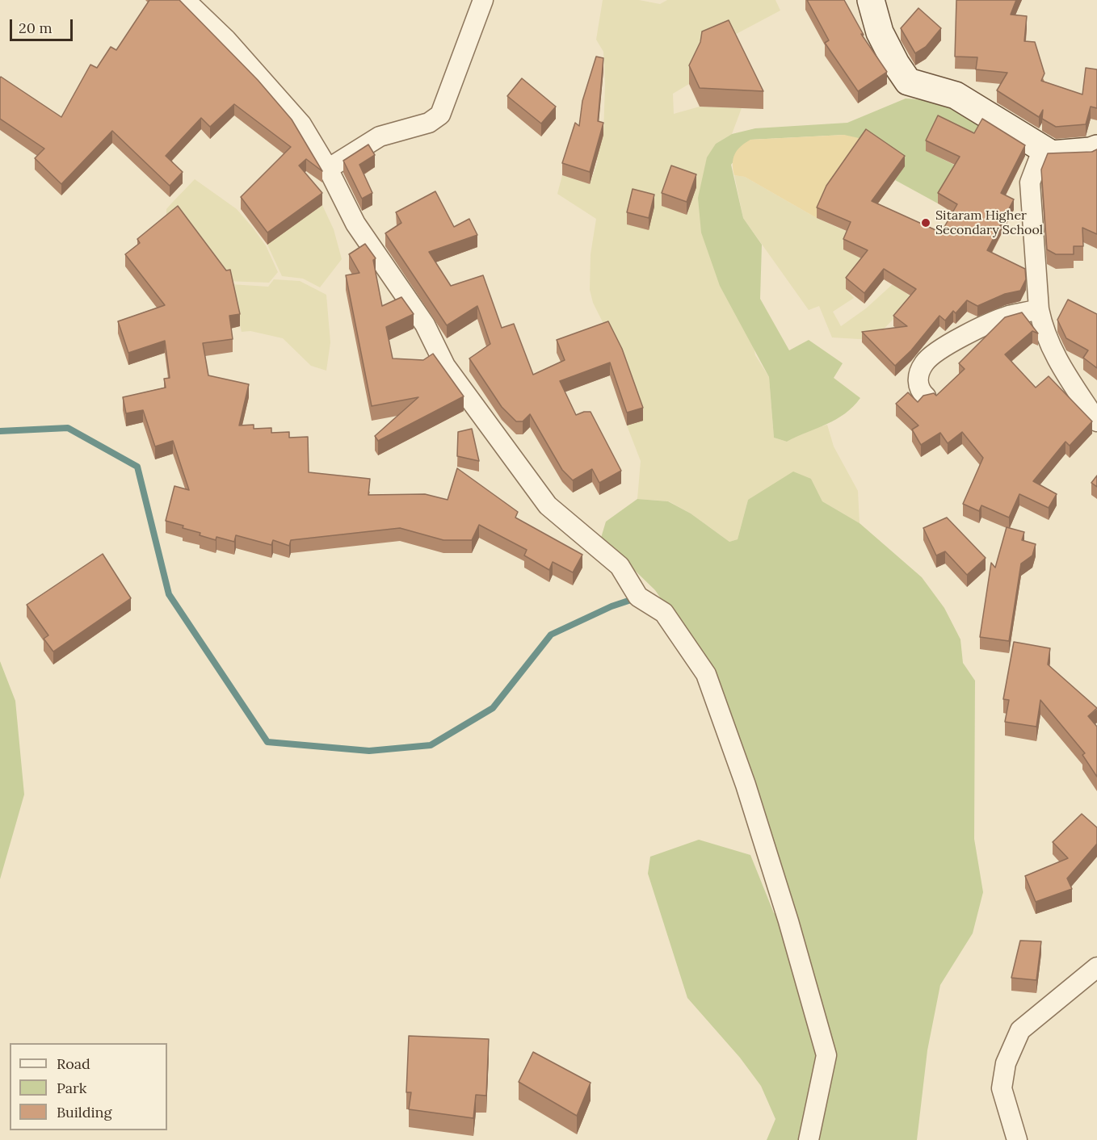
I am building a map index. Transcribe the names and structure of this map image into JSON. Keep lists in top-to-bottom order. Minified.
{"places":["Sitaram Higher Secondary School"],"legend":["Road","Park","Building"],"scale_bar":"20 m"}
